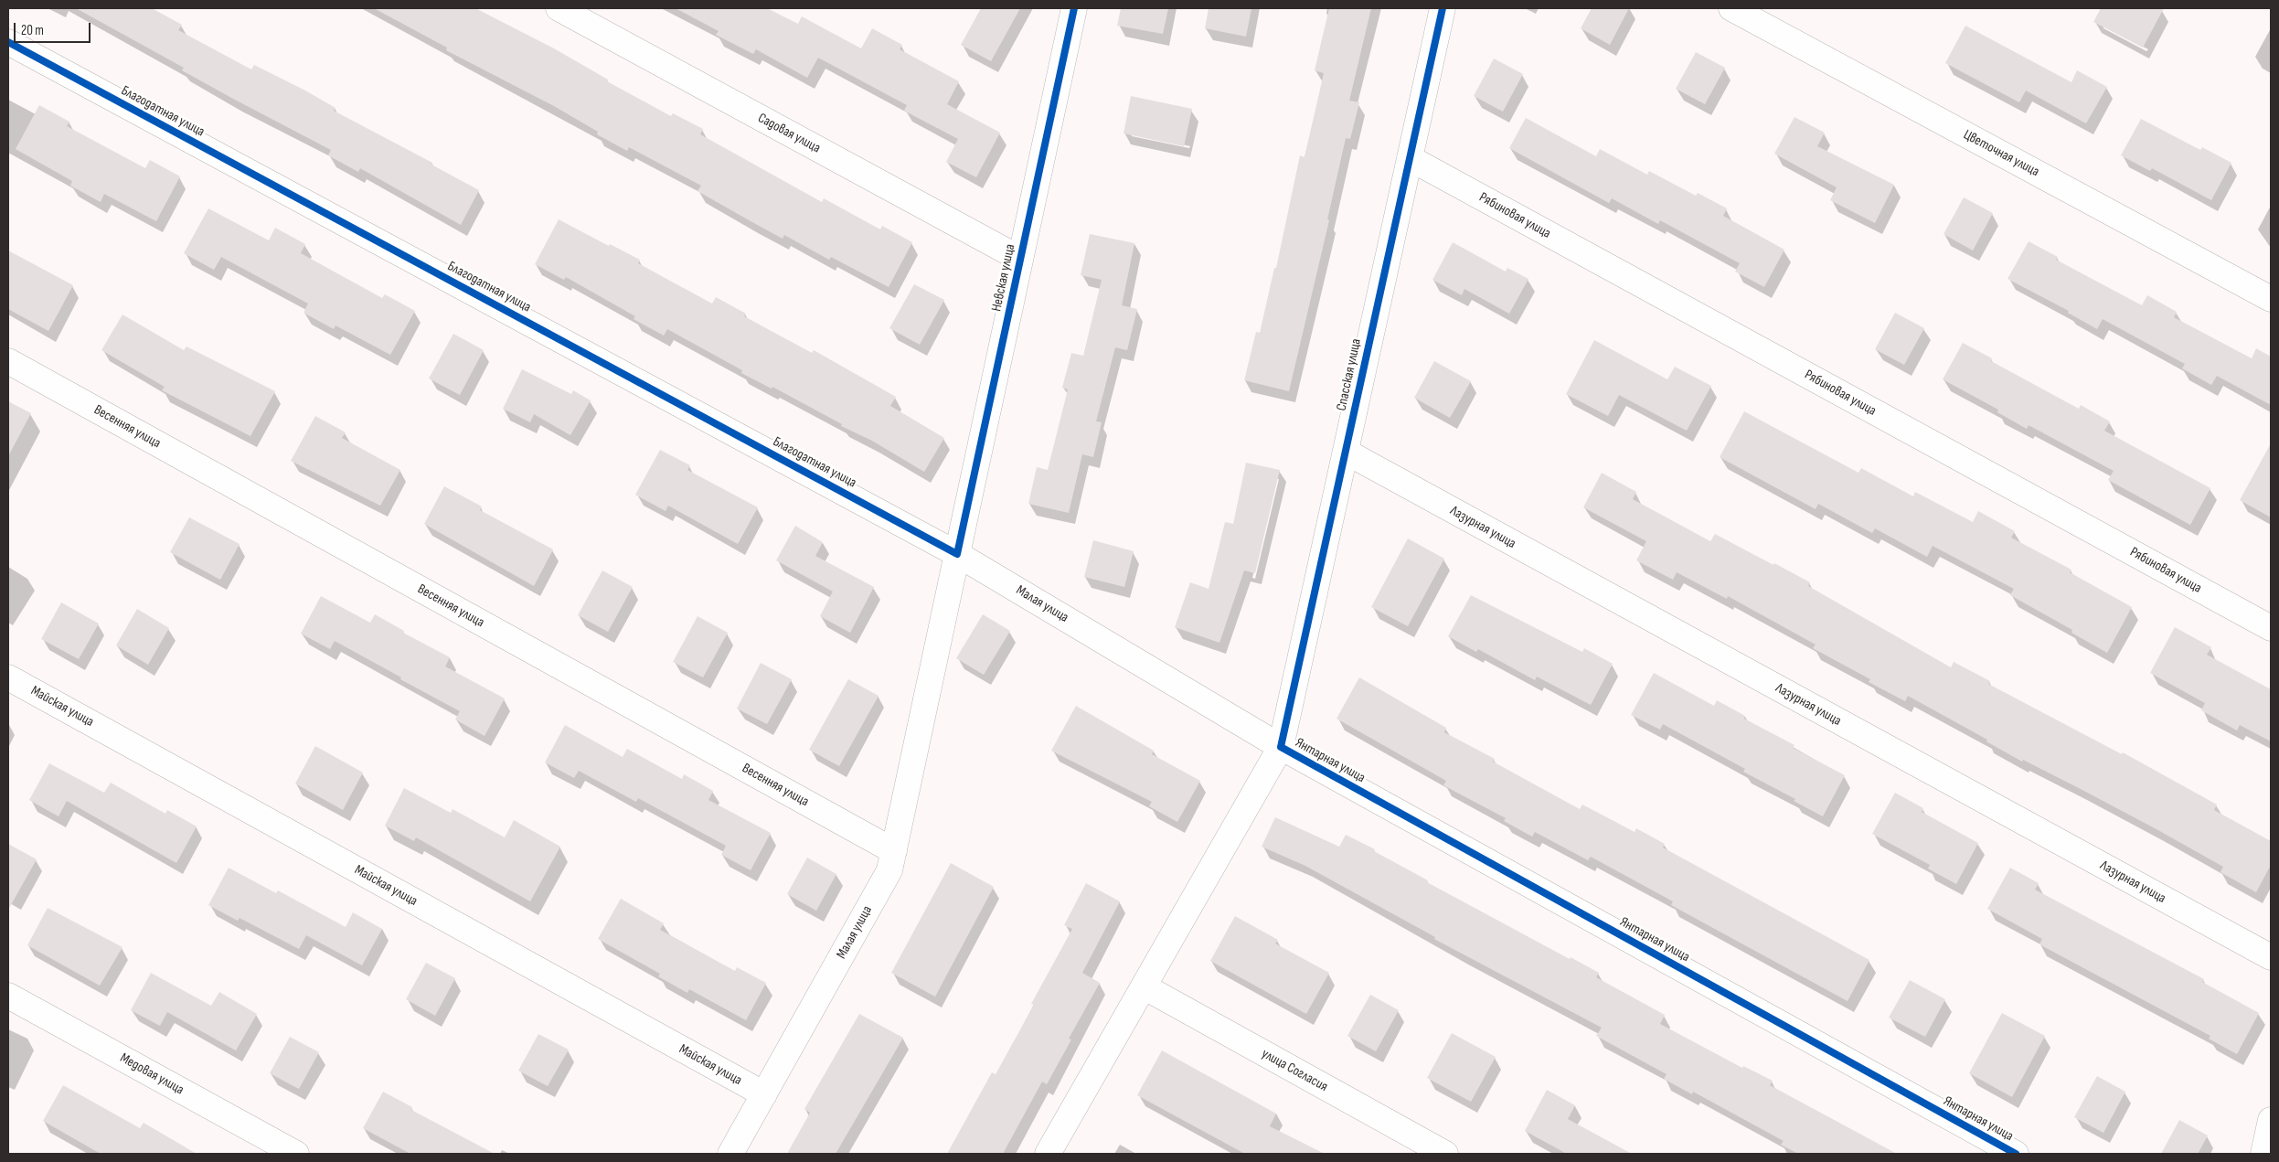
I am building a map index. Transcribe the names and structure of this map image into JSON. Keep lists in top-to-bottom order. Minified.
{"streets":{"street":["Благодатная улица","Садовая улица","Цветочная улица","Рябиновая улица","Невская улица","Спасская улица","Весенняя улица","Лазурная улица","Малая улица","Майская улица","Янтарная улица","улица Согласия","Медовая улица"]},"crossings":[["Благодатная улица","Невская улица"],["Благодатная улица","Малая улица"],["Садовая улица","Невская улица"],["Рябиновая улица","Спасская улица"],["Невская улица","Малая улица"],["Спасская улица","Лазурная улица"],["Спасская улица","Малая улица"],["Спасская улица","Янтарная улица"],["Весенняя улица","Малая улица"],["Малая улица","Майская улица"],["Малая улица","Янтарная улица"]],"scale_bar":"20 m"}
